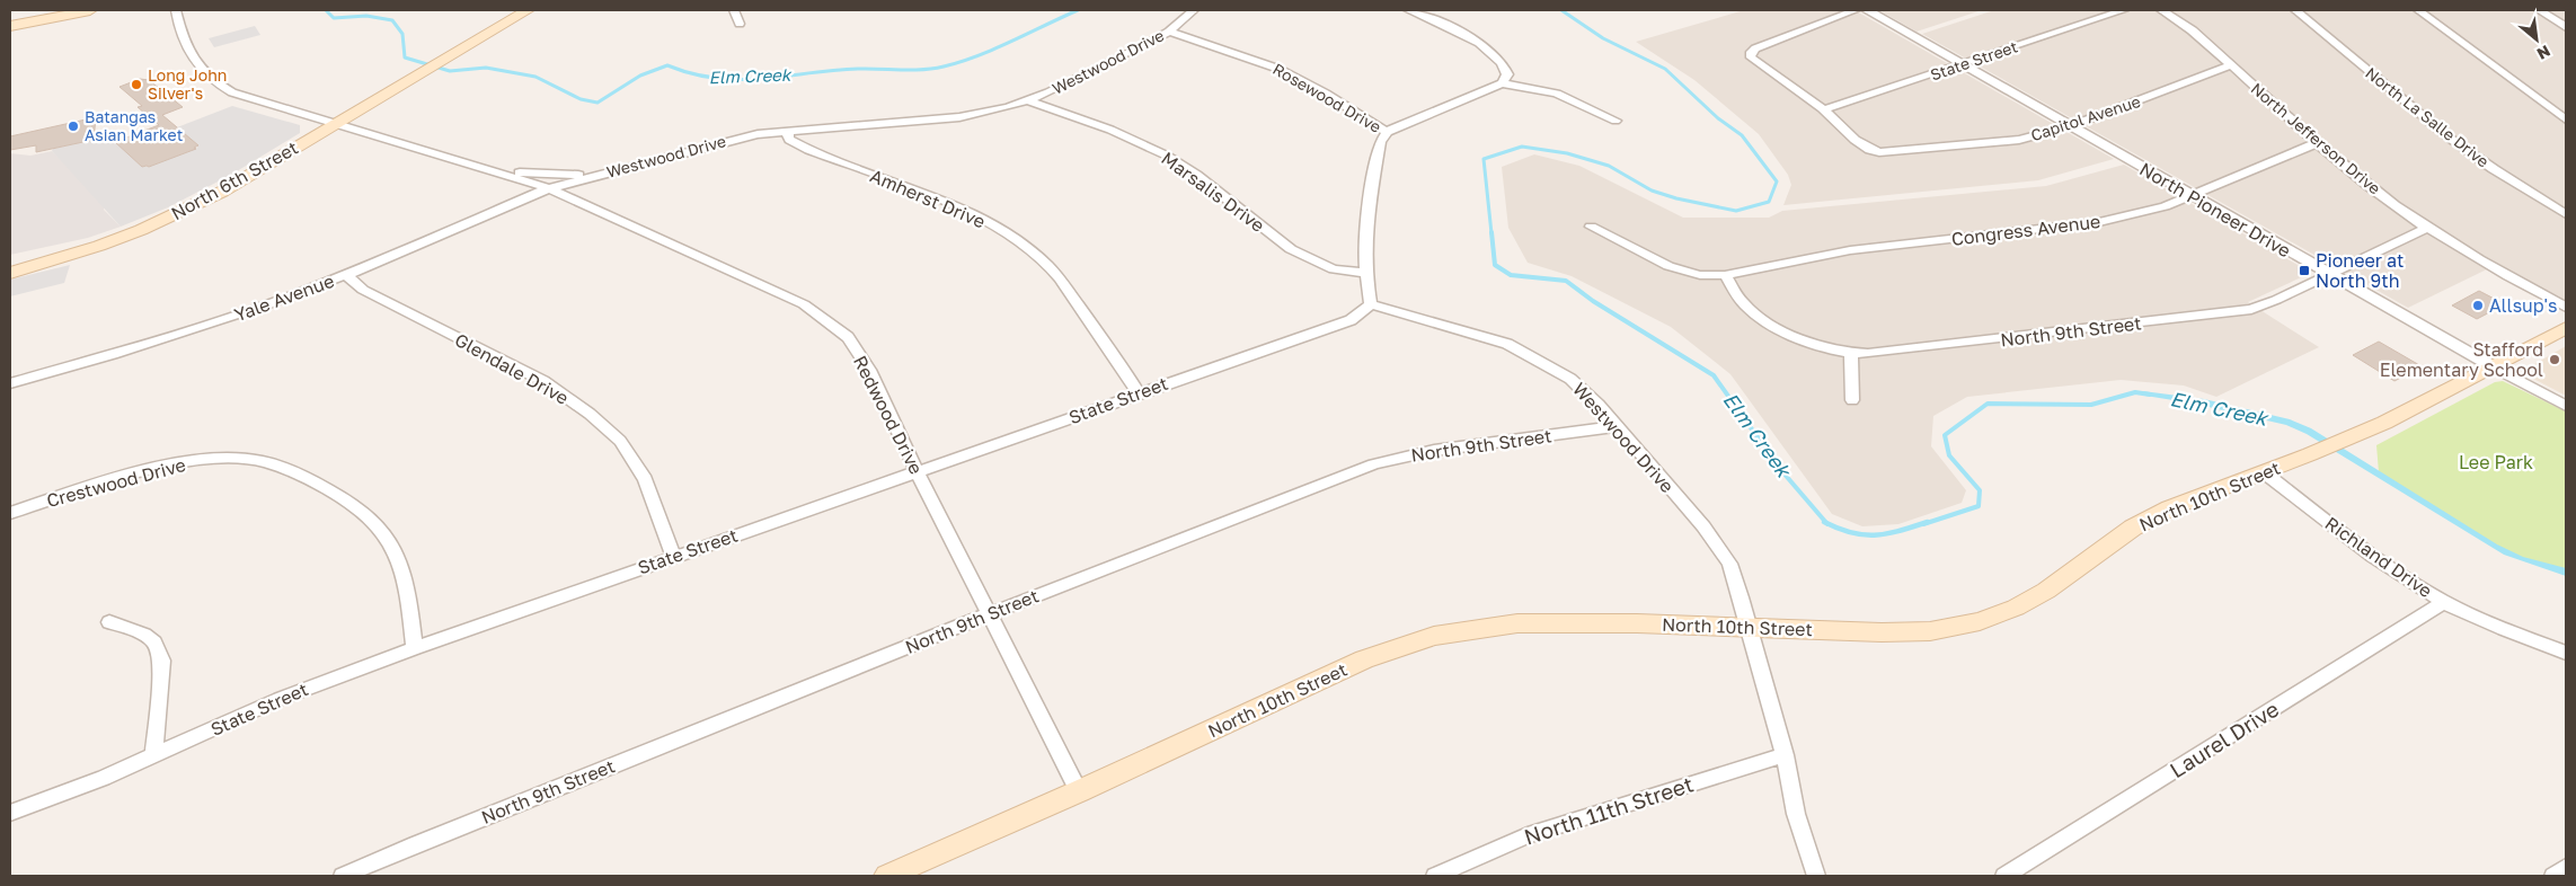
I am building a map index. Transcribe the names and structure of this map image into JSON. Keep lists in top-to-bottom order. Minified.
{"streets":{"main road":["North 6th Street","North 10th Street"],"street":["State Street","Westwood Drive","Rosewood Drive","North La Salle Drive","Capitol Avenue","North Jefferson Drive","Marsalis Drive","Amherst Drive","North Pioneer Drive","Congress Avenue","Yale Avenue","North 9th Street","Glendale Drive","Redwood Drive","Crestwood Drive","Richland Drive","Laurel Drive","North 11th Street"]},"crossings":[["State Street","Westwood Drive"],["State Street","Capitol Avenue"],["State Street","Amherst Drive"],["State Street","North Pioneer Drive"],["State Street","Glendale Drive"],["State Street","Redwood Drive"],["State Street","Crestwood Drive"],["Westwood Drive","Rosewood Drive"],["Westwood Drive","Marsalis Drive"],["Westwood Drive","Amherst Drive"],["Westwood Drive","Yale Avenue"],["Westwood Drive","North 9th Street"],["Westwood Drive","Redwood Drive"],["Westwood Drive","North 10th Street"],["Westwood Drive","North 11th Street"],["Capitol Avenue","North Jefferson Drive"],["Capitol Avenue","North Pioneer Drive"],["North Jefferson Drive","Congress Avenue"],["North Jefferson Drive","North 9th Street"],["North Pioneer Drive","Congress Avenue"],["North Pioneer Drive","North 9th Street"],["North Pioneer Drive","North 10th Street"],["Congress Avenue","North 9th Street"],["Yale Avenue","Glendale Drive"],["Yale Avenue","Redwood Drive"],["North 9th Street","Redwood Drive"],["Redwood Drive","North 10th Street"],["North 10th Street","Richland Drive"],["Richland Drive","Laurel Drive"]],"water":["Elm Creek"],"parks":["Lee Park"],"places":{"other":["Long John Silver's","Batangas Asian Market","Allsup's","Stafford Elementary School"],"transit":["Pioneer at North 9th"]},"north":"bottom right"}
